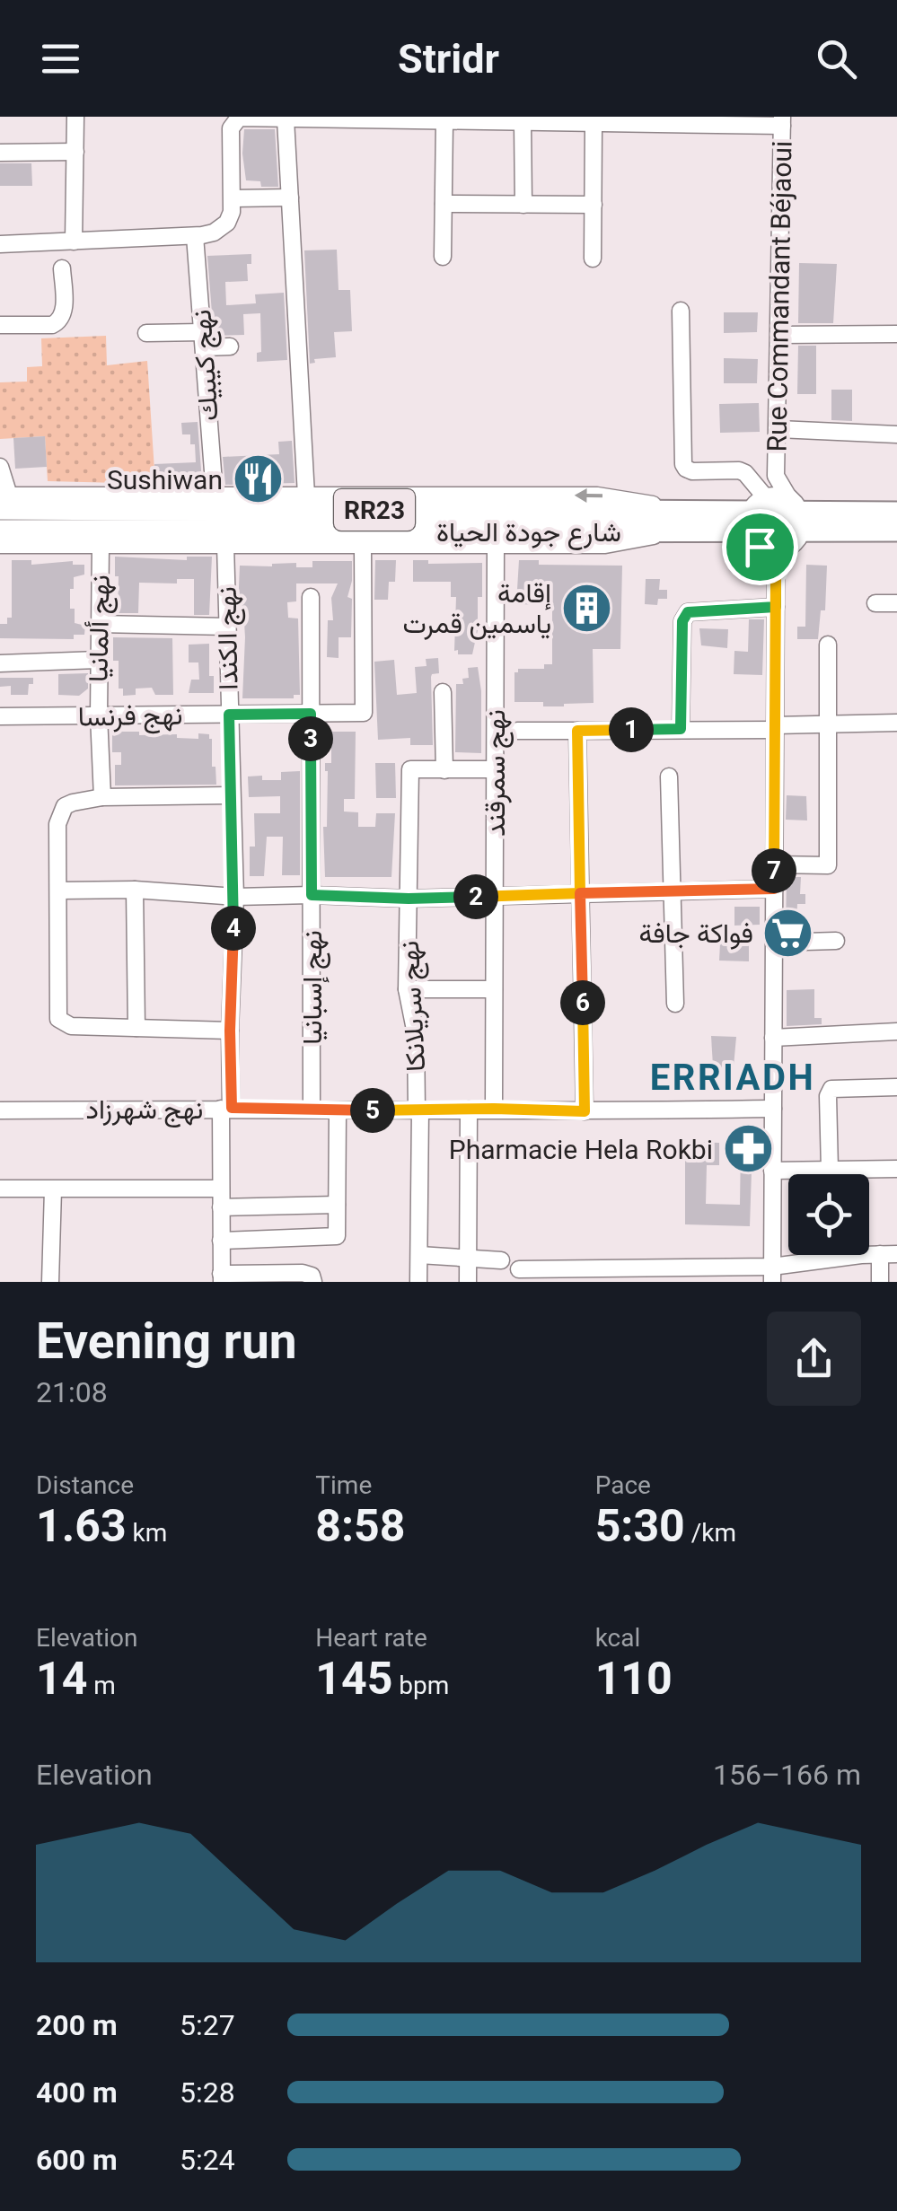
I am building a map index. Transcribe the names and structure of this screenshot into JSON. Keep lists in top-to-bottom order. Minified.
{"streets":{"highway":["RR23","شارع جودة الحياة"],"street":["Rue Commandant Béjaoui","نهج كيبيك","نهج ألمانيا","نهج الكندا","نهج فرنسا","نهج سمرقند","نهج إسبانيا","نهج سريلانكا","نهج شهرزاد"]},"crossings":[["نهج ألمانيا","نهج فرنسا"],["نهج الكندا","نهج فرنسا"],["نهج الكندا","نهج شهرزاد"],["نهج فرنسا","نهج إسبانيا"],["نهج سمرقند","نهج سريلانكا"],["نهج سمرقند","نهج شهرزاد"],["نهج إسبانيا","نهج شهرزاد"],["نهج سريلانكا","نهج شهرزاد"]],"districts":["ERRIADH"],"places":{"restaurant":["Sushiwan"],"building":["إقامة ياسمين قمرت"],"supermarket":["فواكة جافة"],"pharmacy":["Pharmacie Hela Rokbi"]},"page":{"header":"Stridr","pins":["1","3","7","2","4","6","5"],"heading":["Evening run","21:08"],"stats":[["Distance","1.63 km"],["Time","8:58"],["Pace","5:30 /km"],["Elevation","14 m"],["Heart rate","145 bpm"],["kcal","110"]],"chart":["Elevation","156–166 m"],"list":[{"name":"200 m","note":"5:27"},{"name":"400 m","note":"5:28"},{"name":"600 m","note":"5:24"}]}}
